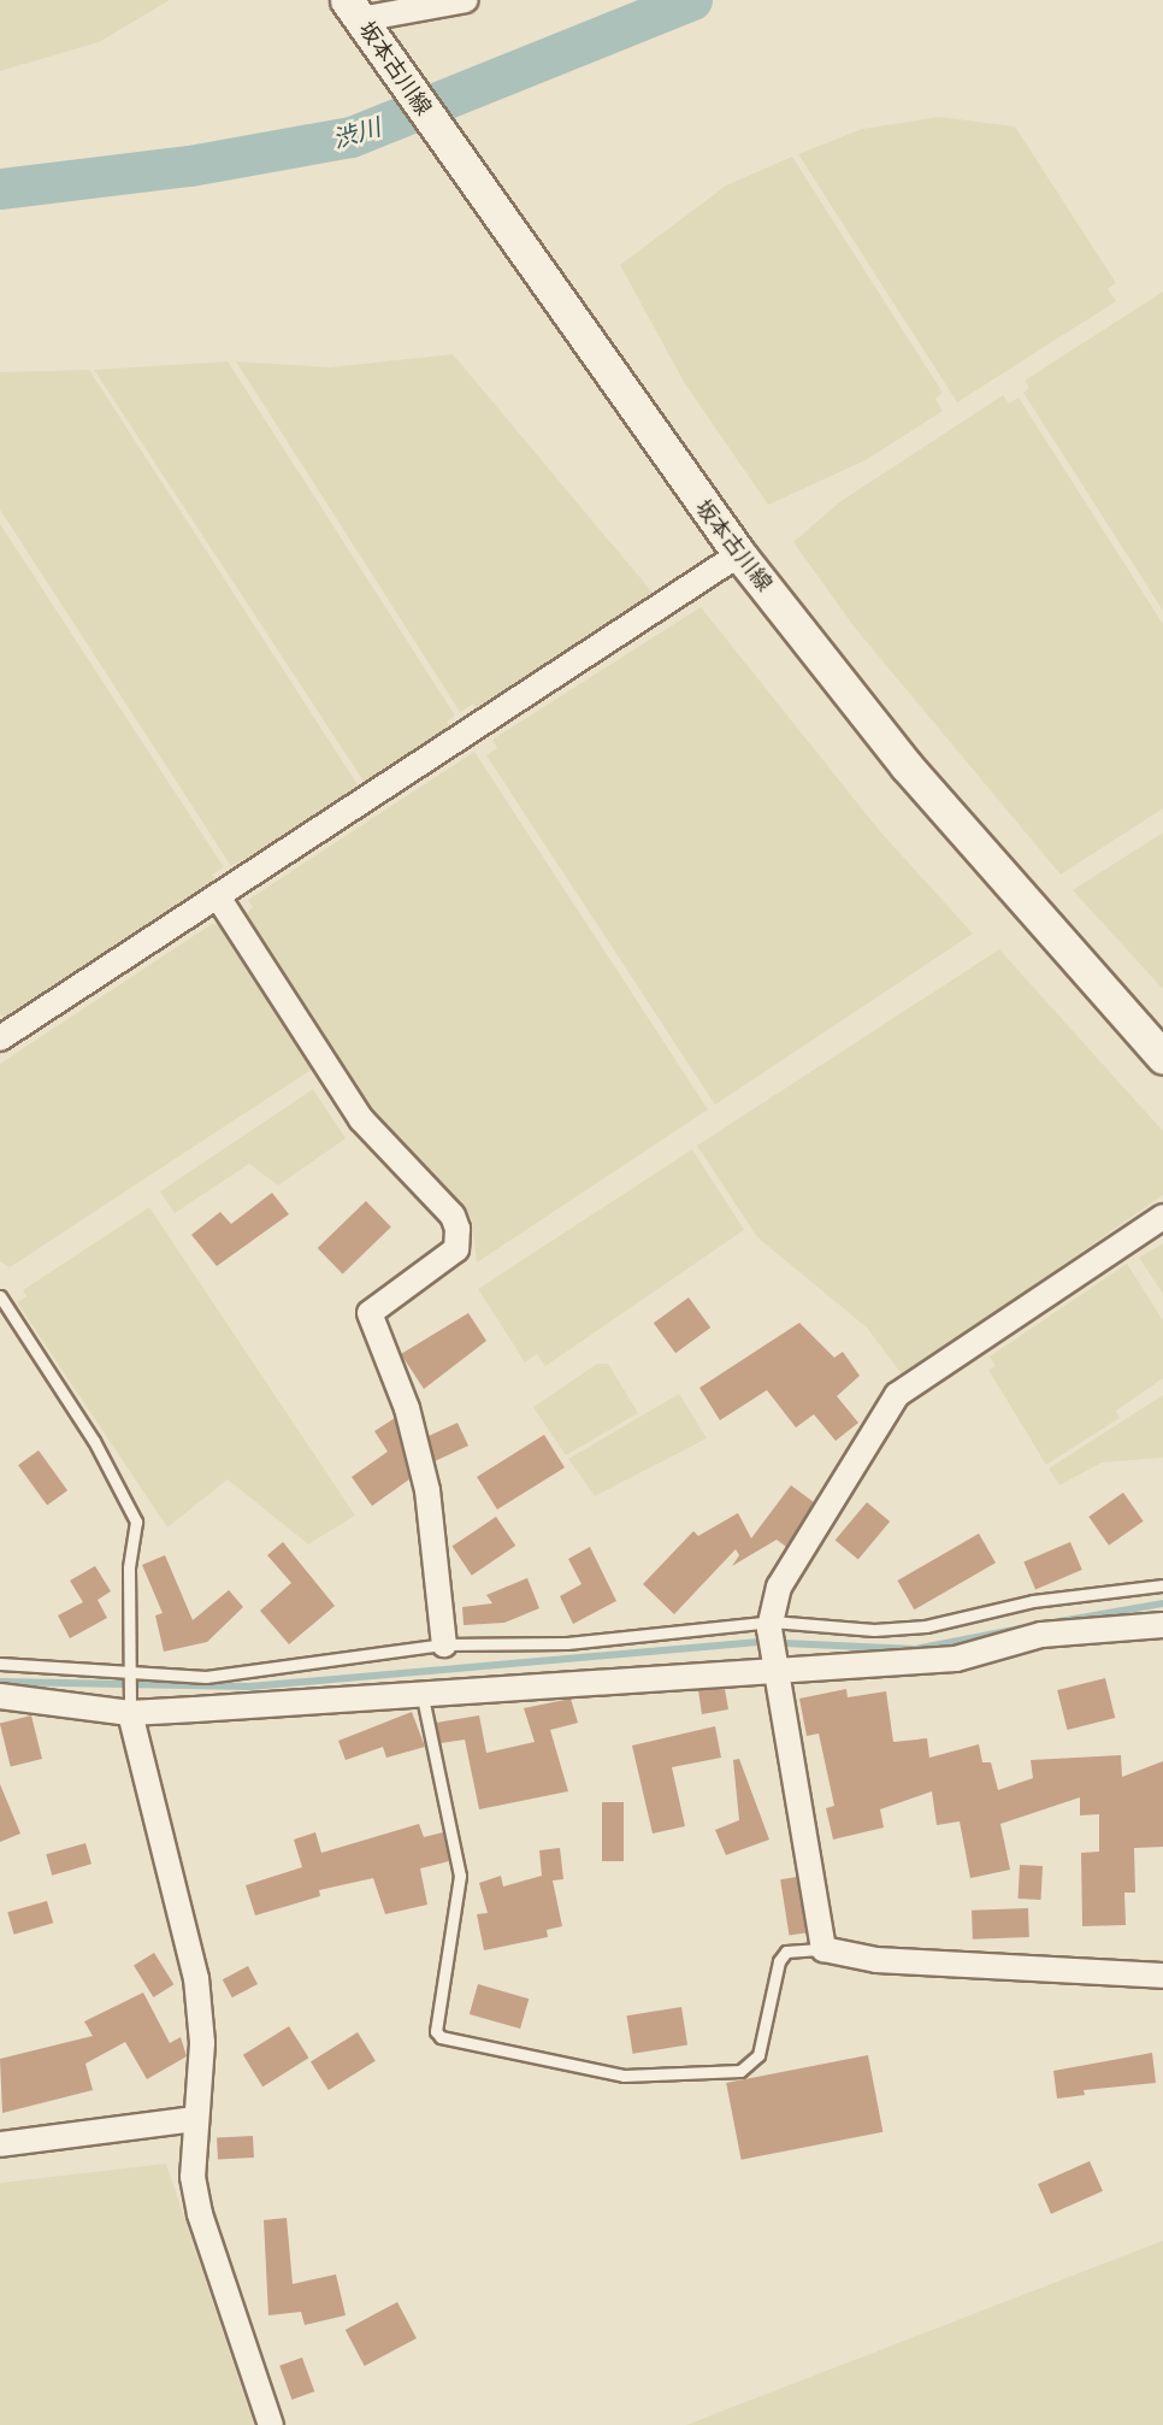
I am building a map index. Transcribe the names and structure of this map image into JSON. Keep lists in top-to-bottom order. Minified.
{"streets":{"main road":["坂本古川線"]},"water":["渋川"]}
